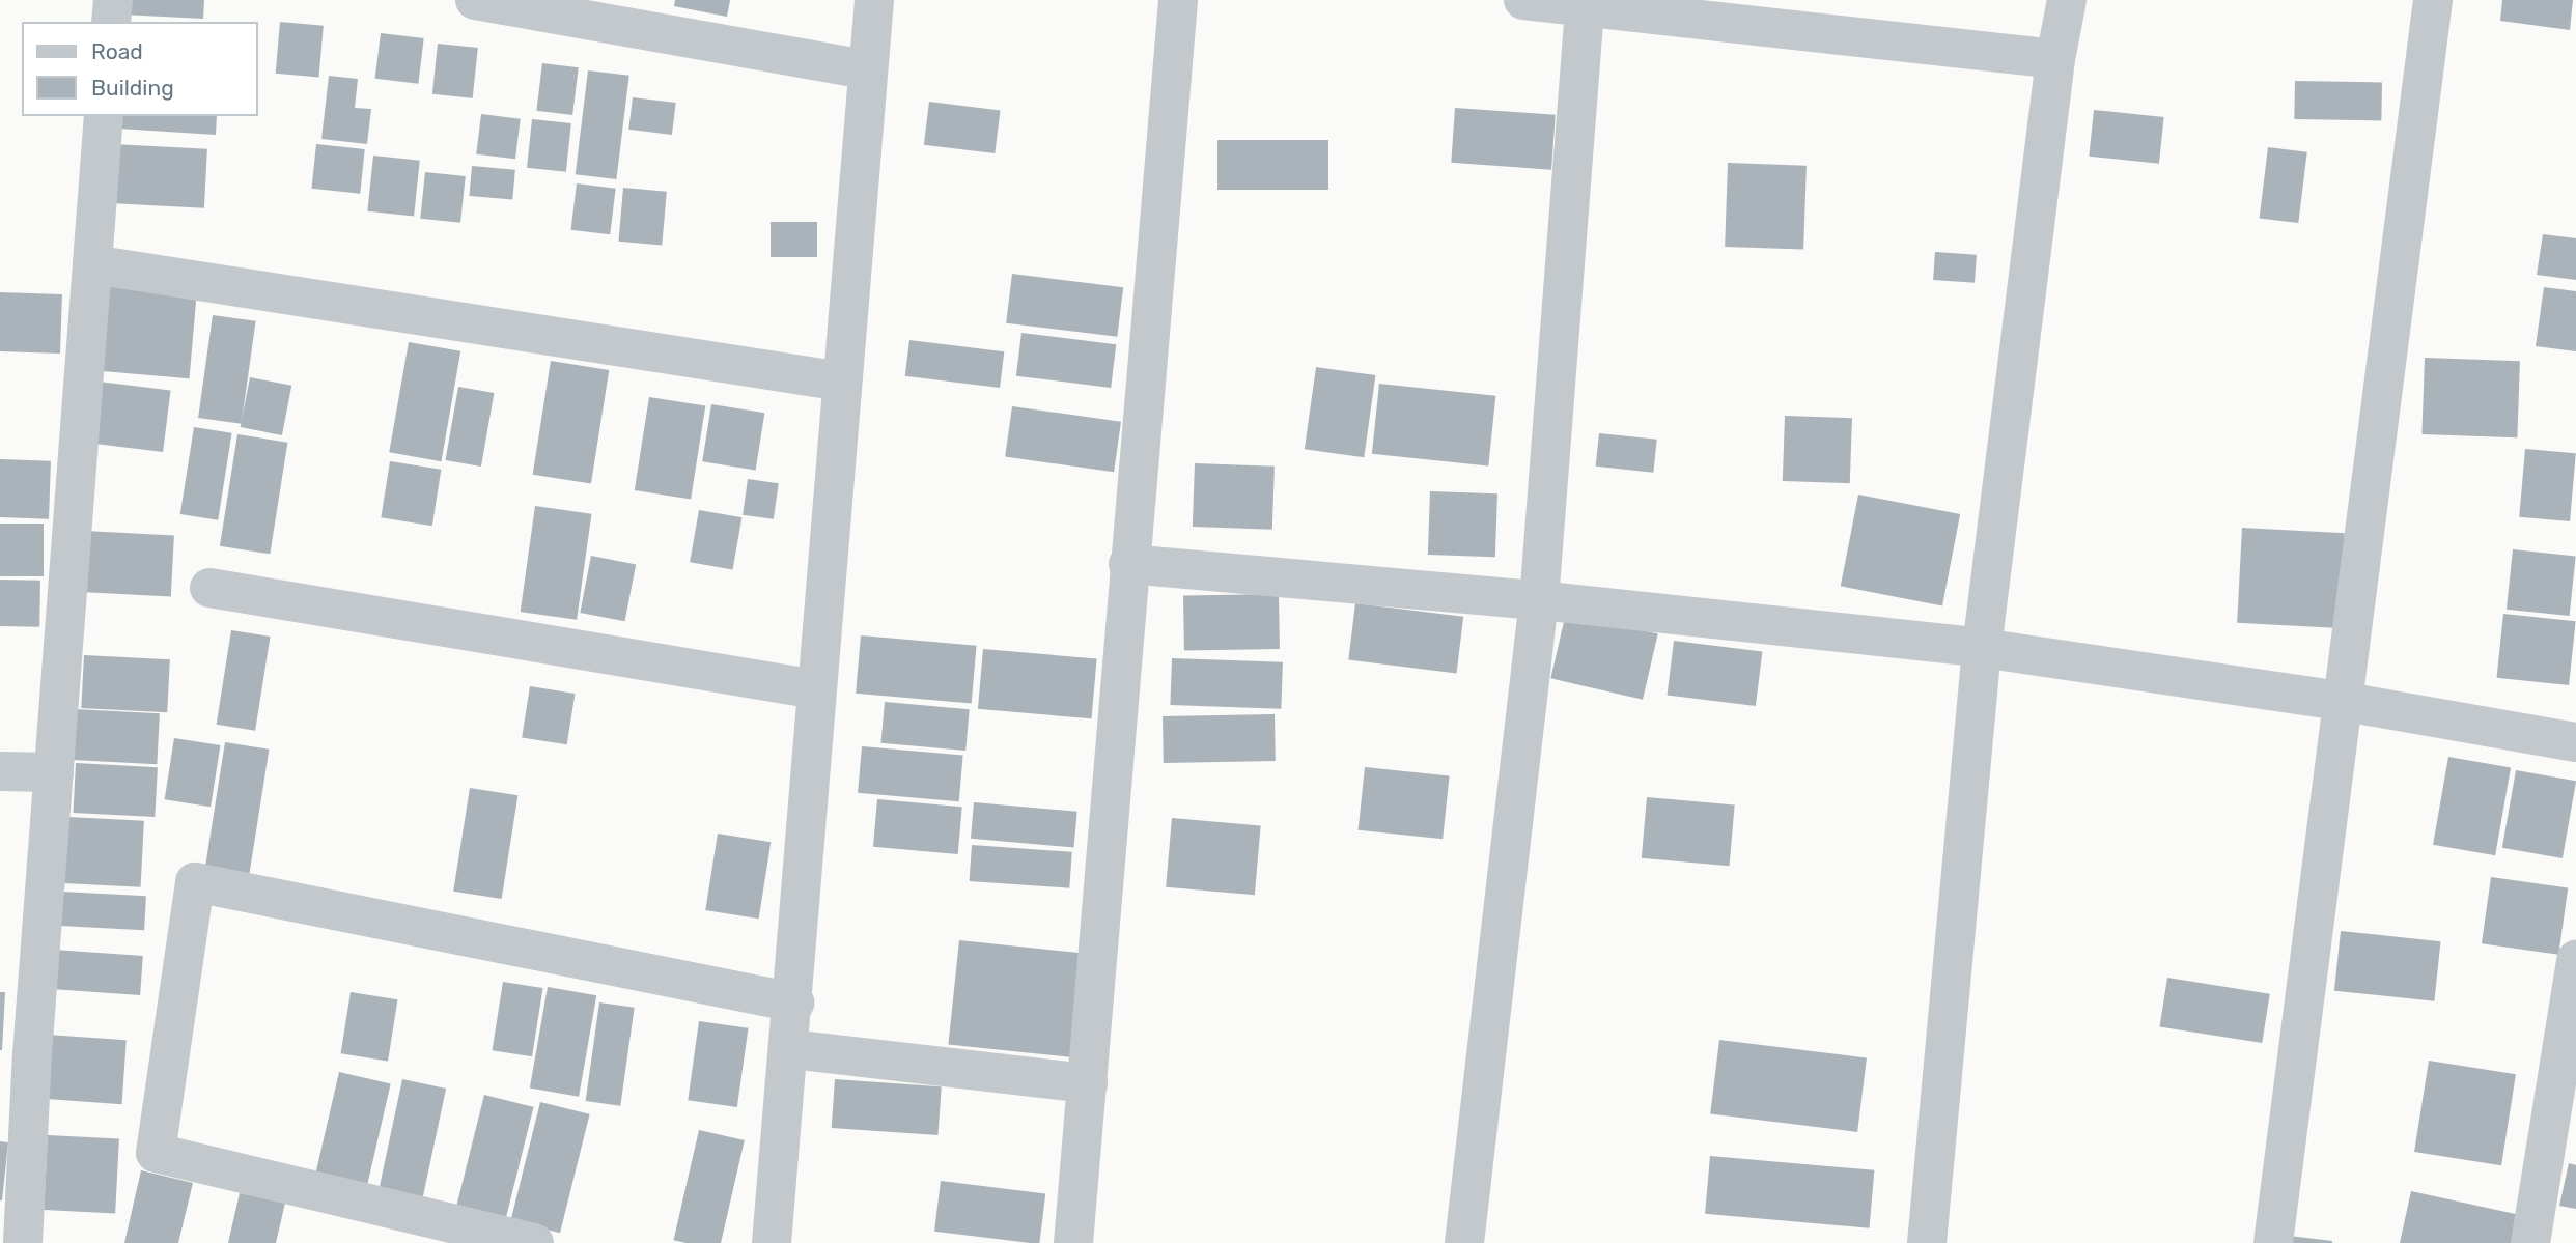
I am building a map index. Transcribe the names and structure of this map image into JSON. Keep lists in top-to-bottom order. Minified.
{"legend":["Road","Building"]}
